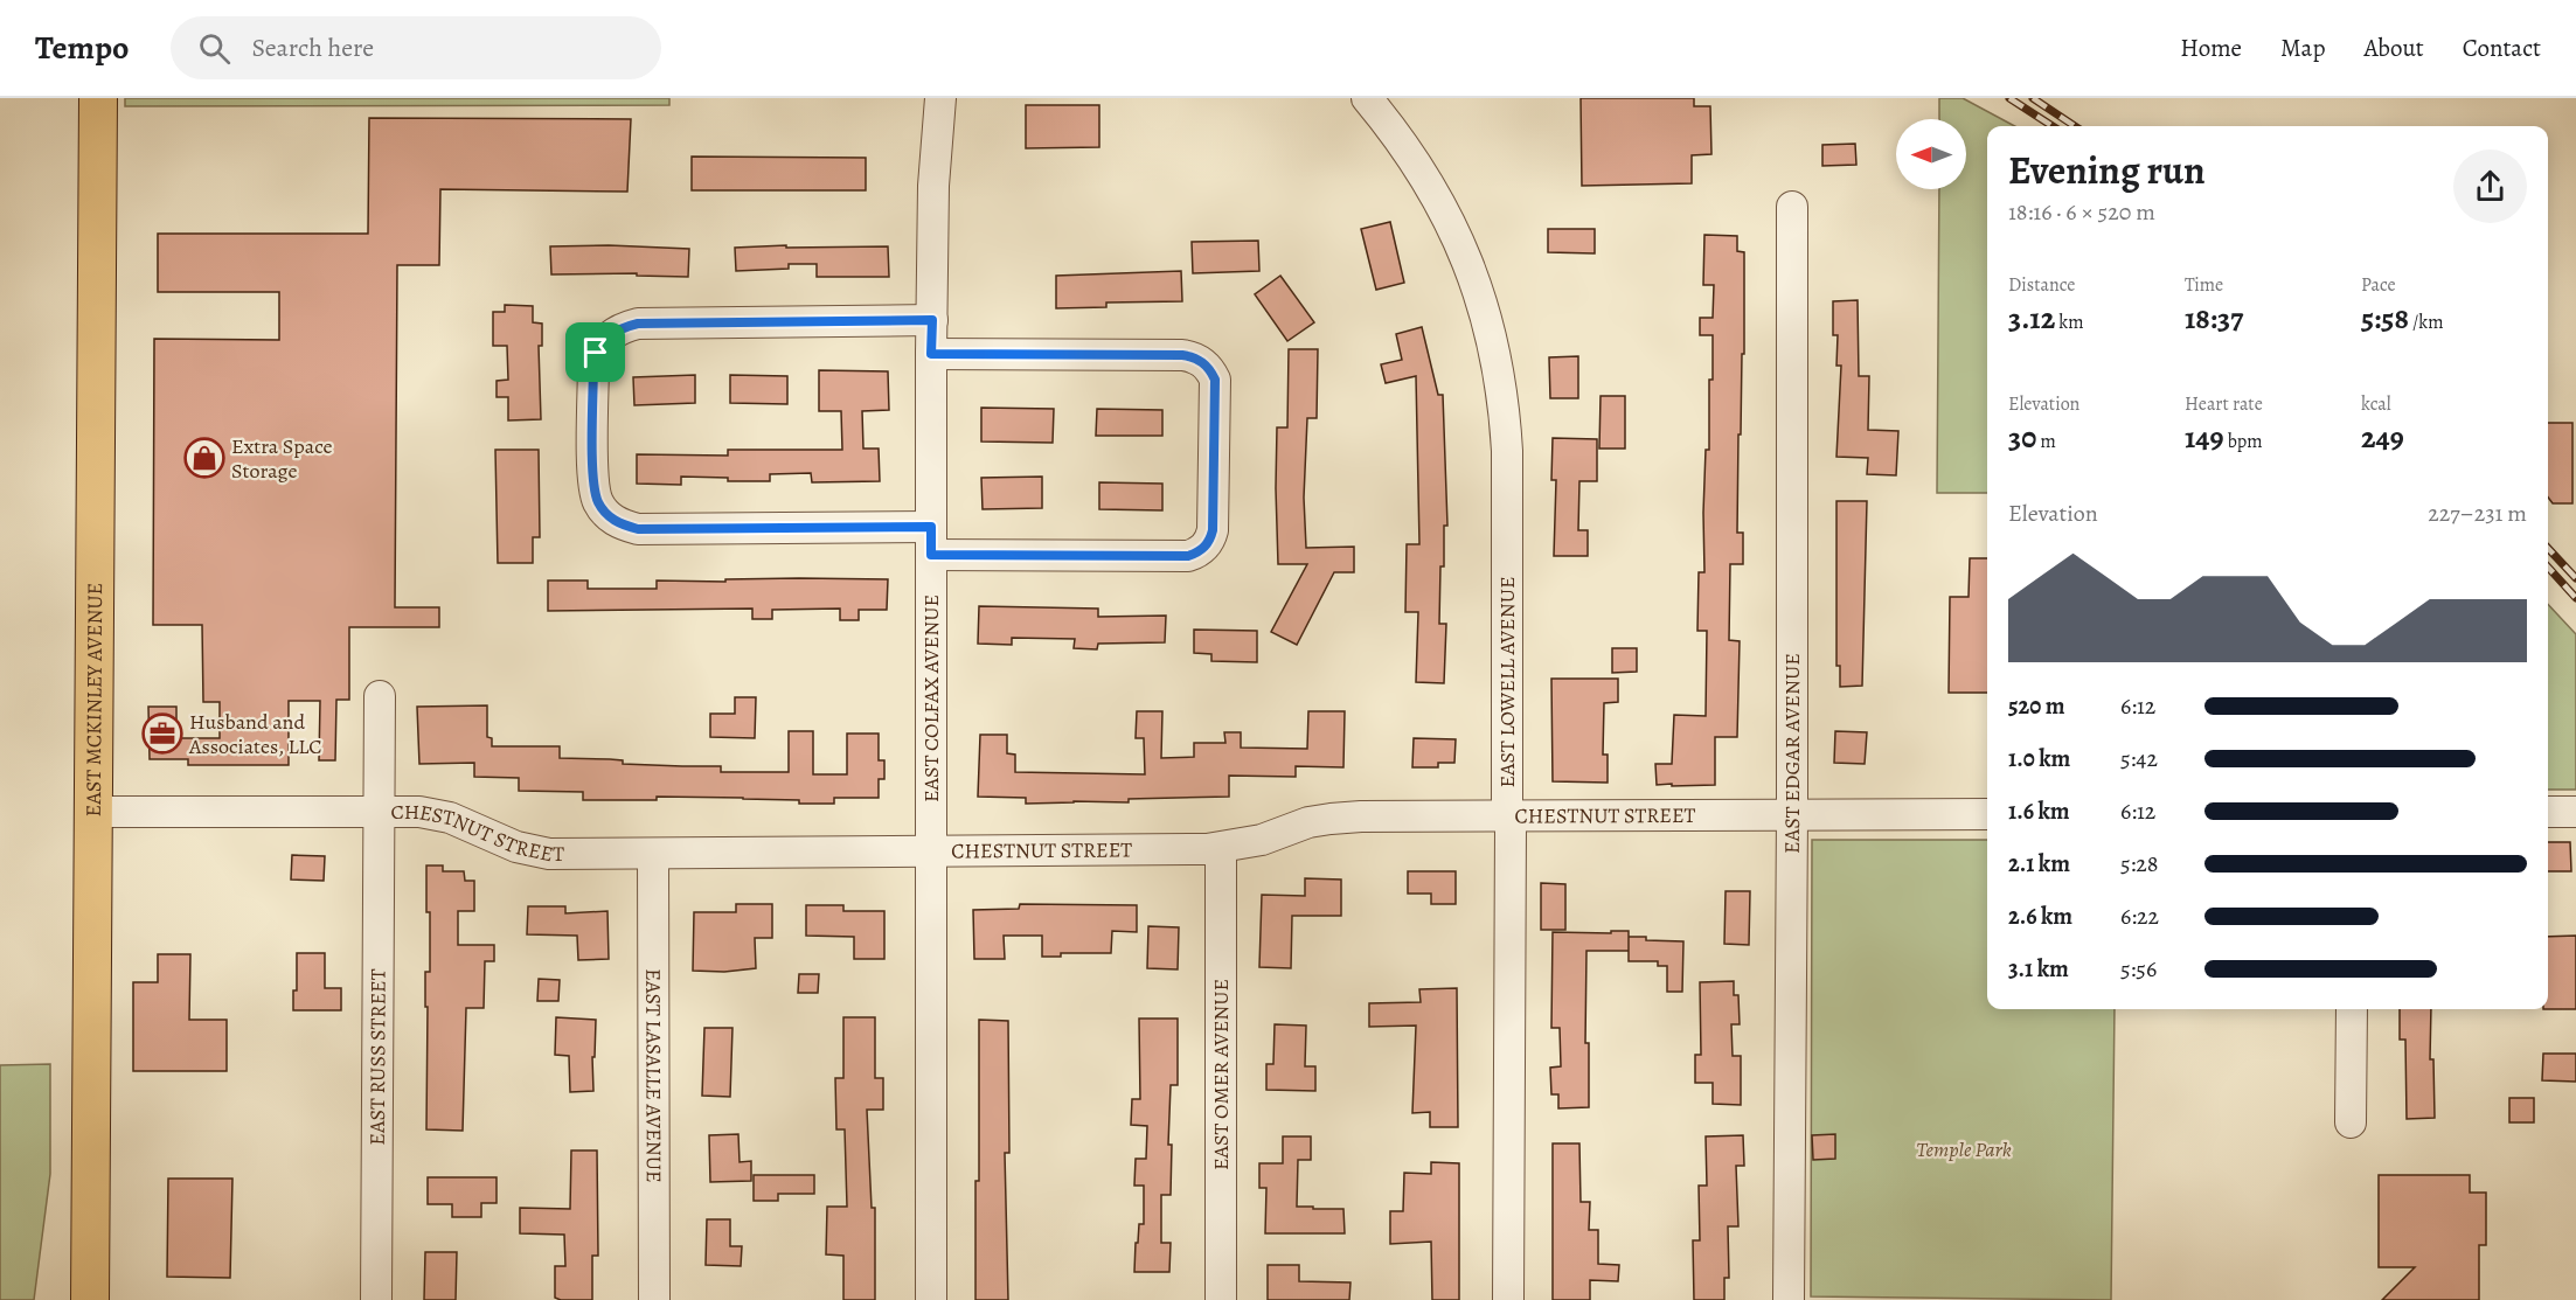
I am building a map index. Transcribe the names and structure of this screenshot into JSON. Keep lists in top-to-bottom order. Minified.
{"streets":{"main road":["EAST MCKINLEY AVENUE"],"street":["EAST LOWELL AVENUE","EAST COLFAX AVENUE","EAST EDGAR AVENUE","CHESTNUT STREET","EAST RUSS STREET","EAST OMER AVENUE","EAST LASALLE AVENUE"]},"crossings":[["EAST LOWELL AVENUE","CHESTNUT STREET"],["EAST COLFAX AVENUE","CHESTNUT STREET"],["EAST MCKINLEY AVENUE","CHESTNUT STREET"],["EAST EDGAR AVENUE","CHESTNUT STREET"],["CHESTNUT STREET","EAST RUSS STREET"],["CHESTNUT STREET","EAST OMER AVENUE"],["CHESTNUT STREET","EAST LASALLE AVENUE"]],"parks":["Temple Park"],"places":{"shop":["Extra Space Storage"],"office":["Husband and Associates, LLC"]},"north":"left","page":{"header":"Tempo","search":"Search here","nav":["Home","Map","About","Contact"],"heading":["Evening run","18:16 · 6 × 520 m"],"stats":[["Distance","3.12 km"],["Time","18:37"],["Pace","5:58 /km"],["Elevation","30 m"],["Heart rate","149 bpm"],["kcal","249"]],"chart":["Elevation","227–231 m"],"list":[{"name":"520 m","note":"6:12"},{"name":"1.0 km","note":"5:42"},{"name":"1.6 km","note":"6:12"},{"name":"2.1 km","note":"5:28"},{"name":"2.6 km","note":"6:22"},{"name":"3.1 km","note":"5:56"}]}}
